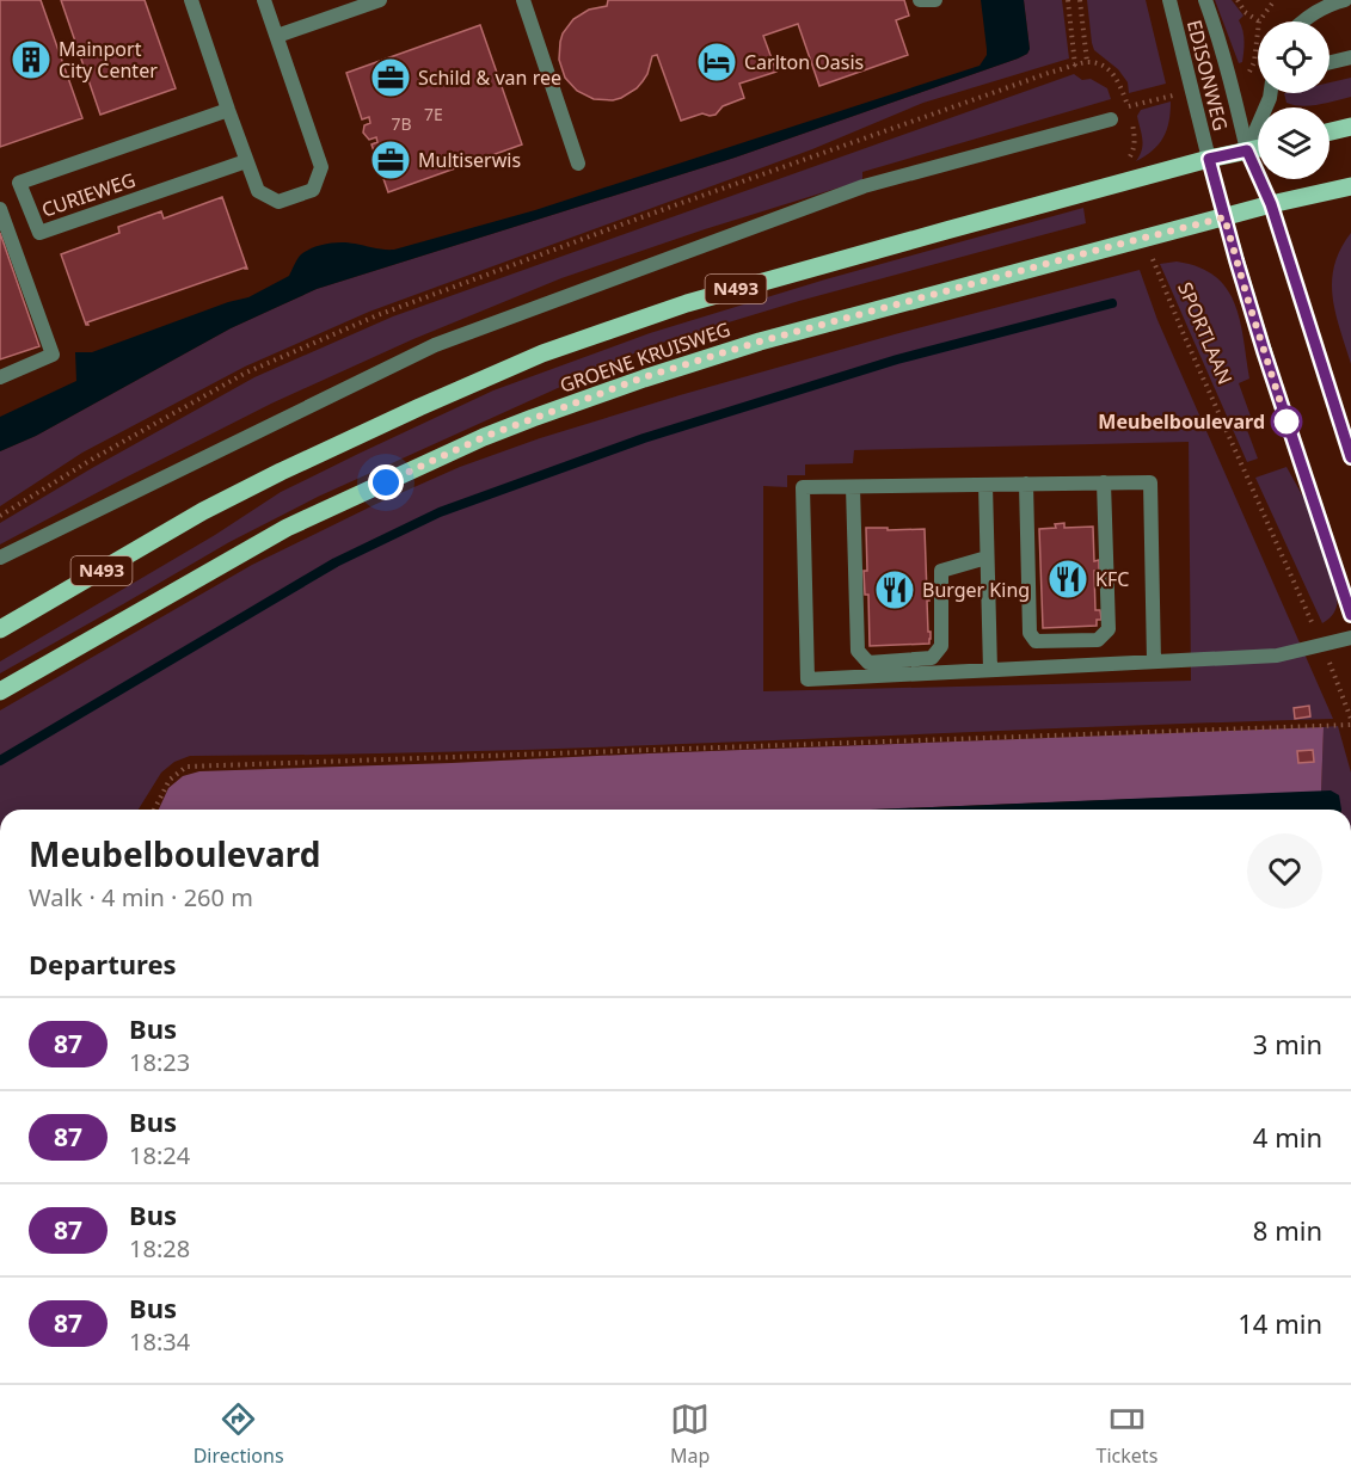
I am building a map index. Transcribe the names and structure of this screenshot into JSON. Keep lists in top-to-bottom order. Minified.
{"streets":{"main road":["N493","GROENE KRUISWEG"],"street":["EDISONWEG","CURIEWEG"],"path":["SPORTLAAN"]},"crossings":[["EDISONWEG","GROENE KRUISWEG"],["SPORTLAAN","GROENE KRUISWEG"]],"places":{"building":["Mainport City Center"],"hotel":["Carlton Oasis"],"office":["Schild & van ree","Multiserwis"],"other":["Meubelboulevard"],"restaurant":["KFC","Burger King"]},"lines":["bus line 87"],"house_numbers":["7E","7B"],"page":{"heading":[["Meubelboulevard","Walk · 4 min · 260 m"],"Departures"],"list":[{"mark":"87","name":"Bus","note":"18:23","value":"3 min"},{"mark":"87","name":"Bus","note":"18:24","value":"4 min"},{"mark":"87","name":"Bus","note":"18:28","value":"8 min"},{"mark":"87","name":"Bus","note":"18:34","value":"14 min"}],"tabs":["Directions","Map","Tickets"]}}
